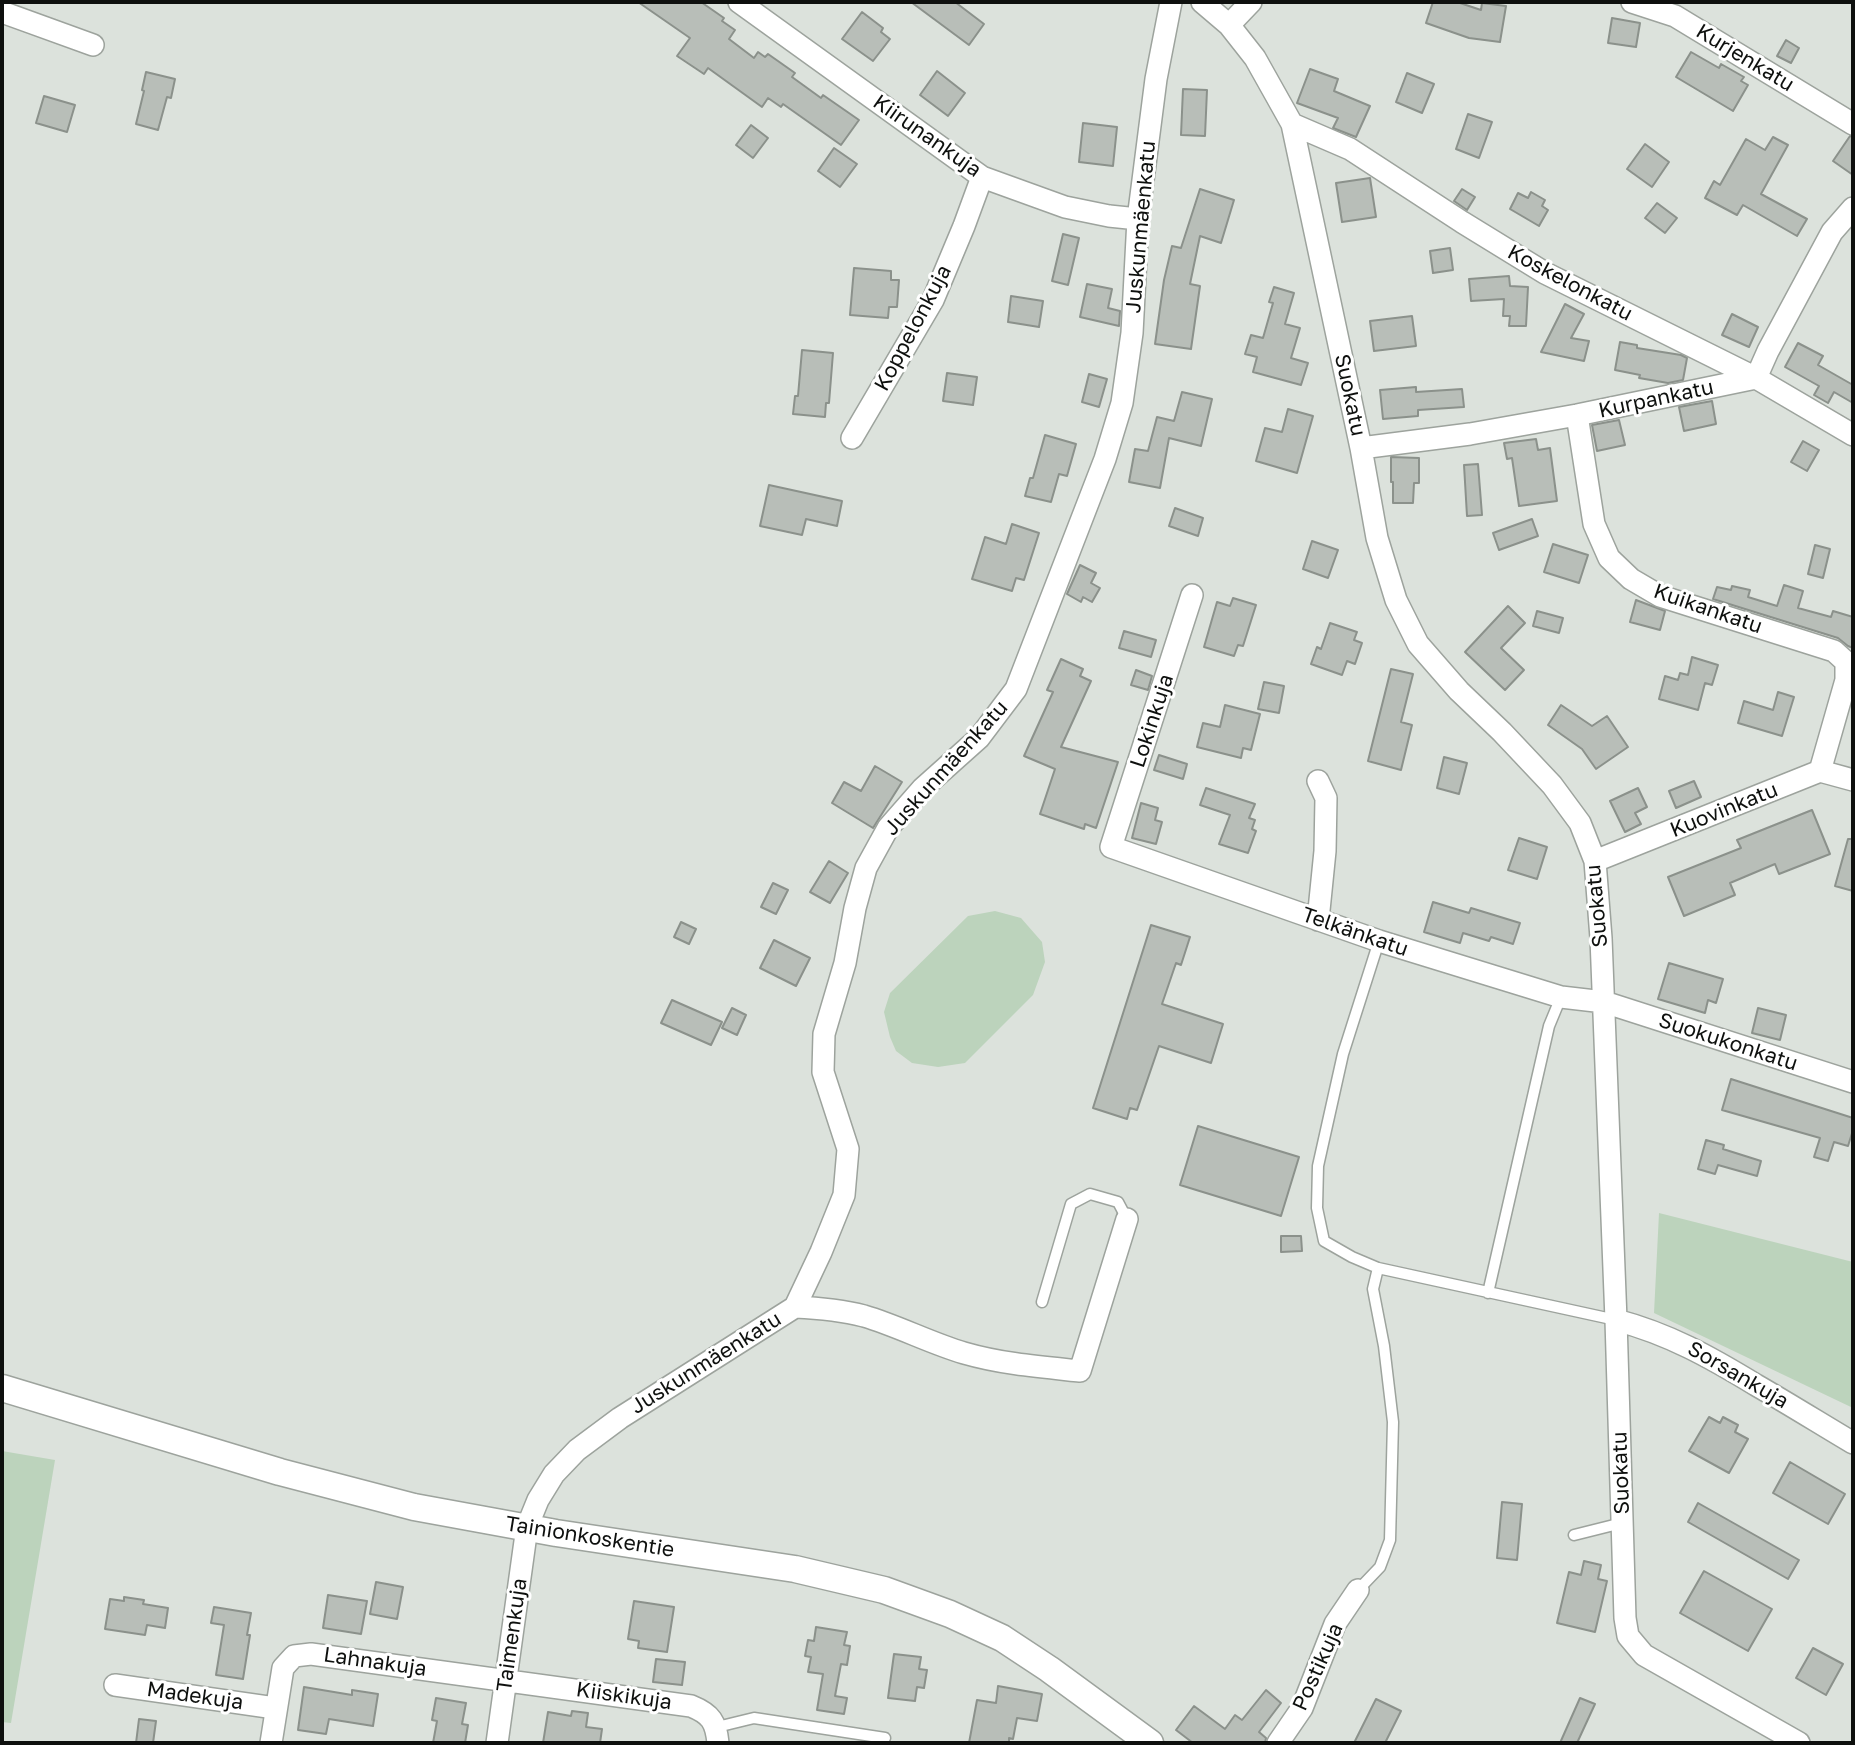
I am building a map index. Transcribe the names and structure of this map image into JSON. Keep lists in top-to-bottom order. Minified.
{"streets":{"street":["Kurjenkatu","Kiirunankuja","Juskunmäenkatu","Koskelonkatu","Koppelonkuja","Suokatu","Kurpankatu","Kuikankatu","Lokinkuja","Kuovinkatu","Telkänkatu","Suokukonkatu","Sorsankuja","Tainionkoskentie","Taimenkuja","Lahnakuja","Postikuja","Madekuja","Kiiskikuja"]},"crossings":[["Kiirunankuja","Juskunmäenkatu"],["Kiirunankuja","Koppelonkuja"],["Juskunmäenkatu","Tainionkoskentie"],["Juskunmäenkatu","Taimenkuja"],["Koskelonkatu","Suokatu"],["Koskelonkatu","Kurpankatu"],["Suokatu","Kurpankatu"],["Suokatu","Kuovinkatu"],["Suokatu","Telkänkatu"],["Suokatu","Suokukonkatu"],["Suokatu","Sorsankuja"],["Kurpankatu","Kuikankatu"],["Kuikankatu","Kuovinkatu"],["Lokinkuja","Telkänkatu"],["Telkänkatu","Suokukonkatu"],["Tainionkoskentie","Taimenkuja"],["Taimenkuja","Lahnakuja"],["Taimenkuja","Kiiskikuja"],["Lahnakuja","Madekuja"],["Lahnakuja","Kiiskikuja"]]}
